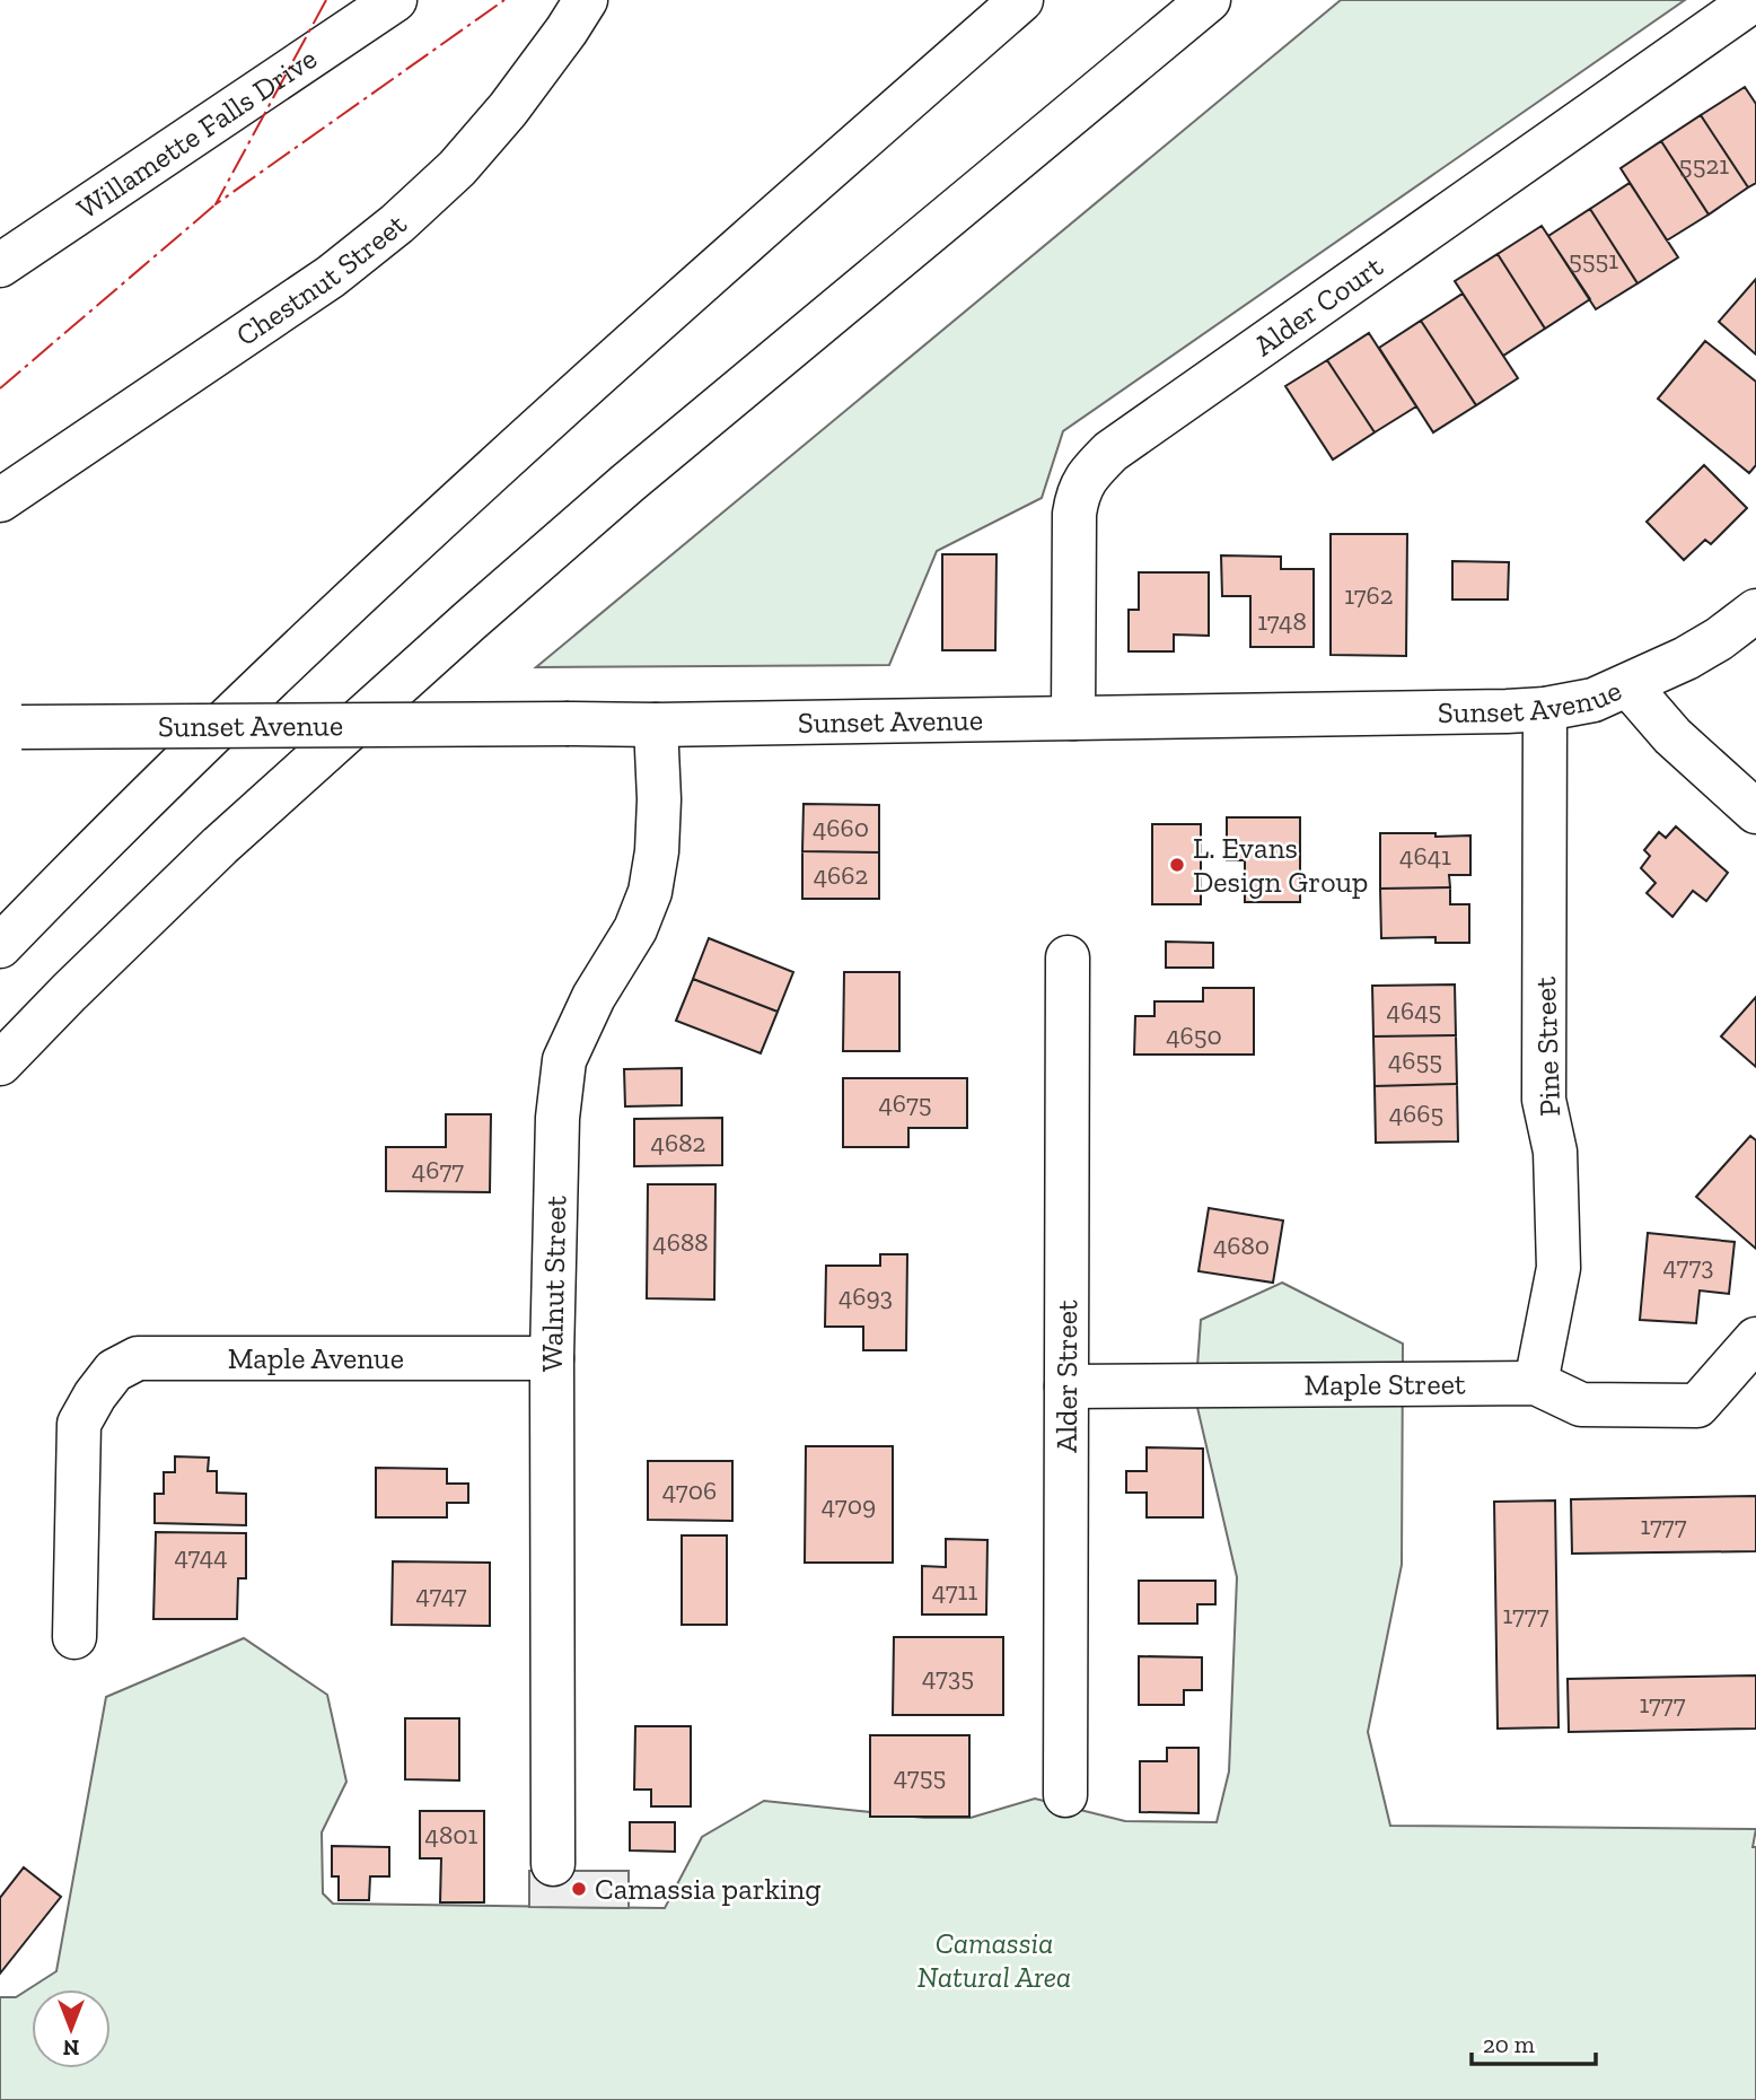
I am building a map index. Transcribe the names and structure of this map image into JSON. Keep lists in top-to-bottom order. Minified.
{"streets":{"main road":["Willamette Falls Drive","Chestnut Street","Alder Court","Sunset Avenue","Pine Street","Walnut Street","Maple Avenue","Alder Street","Maple Street"]},"crossings":[["Alder Court","Sunset Avenue"],["Sunset Avenue","Pine Street"],["Sunset Avenue","Walnut Street"],["Pine Street","Maple Street"],["Walnut Street","Maple Avenue"],["Alder Street","Maple Street"]],"parks":["Camassia Natural Area"],"places":["L. Evans Design Group","Camassia parking"],"house_numbers":["5521","5551","1762","1748","4660","4641","4662","4645","4650","4655","4675","4665","4682","4677","4688","4680","4773","4693","4706","4709","1777","4744","4711","4747","1777","4735","1777","4755","4801"],"scale_bar":"20 m","north":"bottom"}
